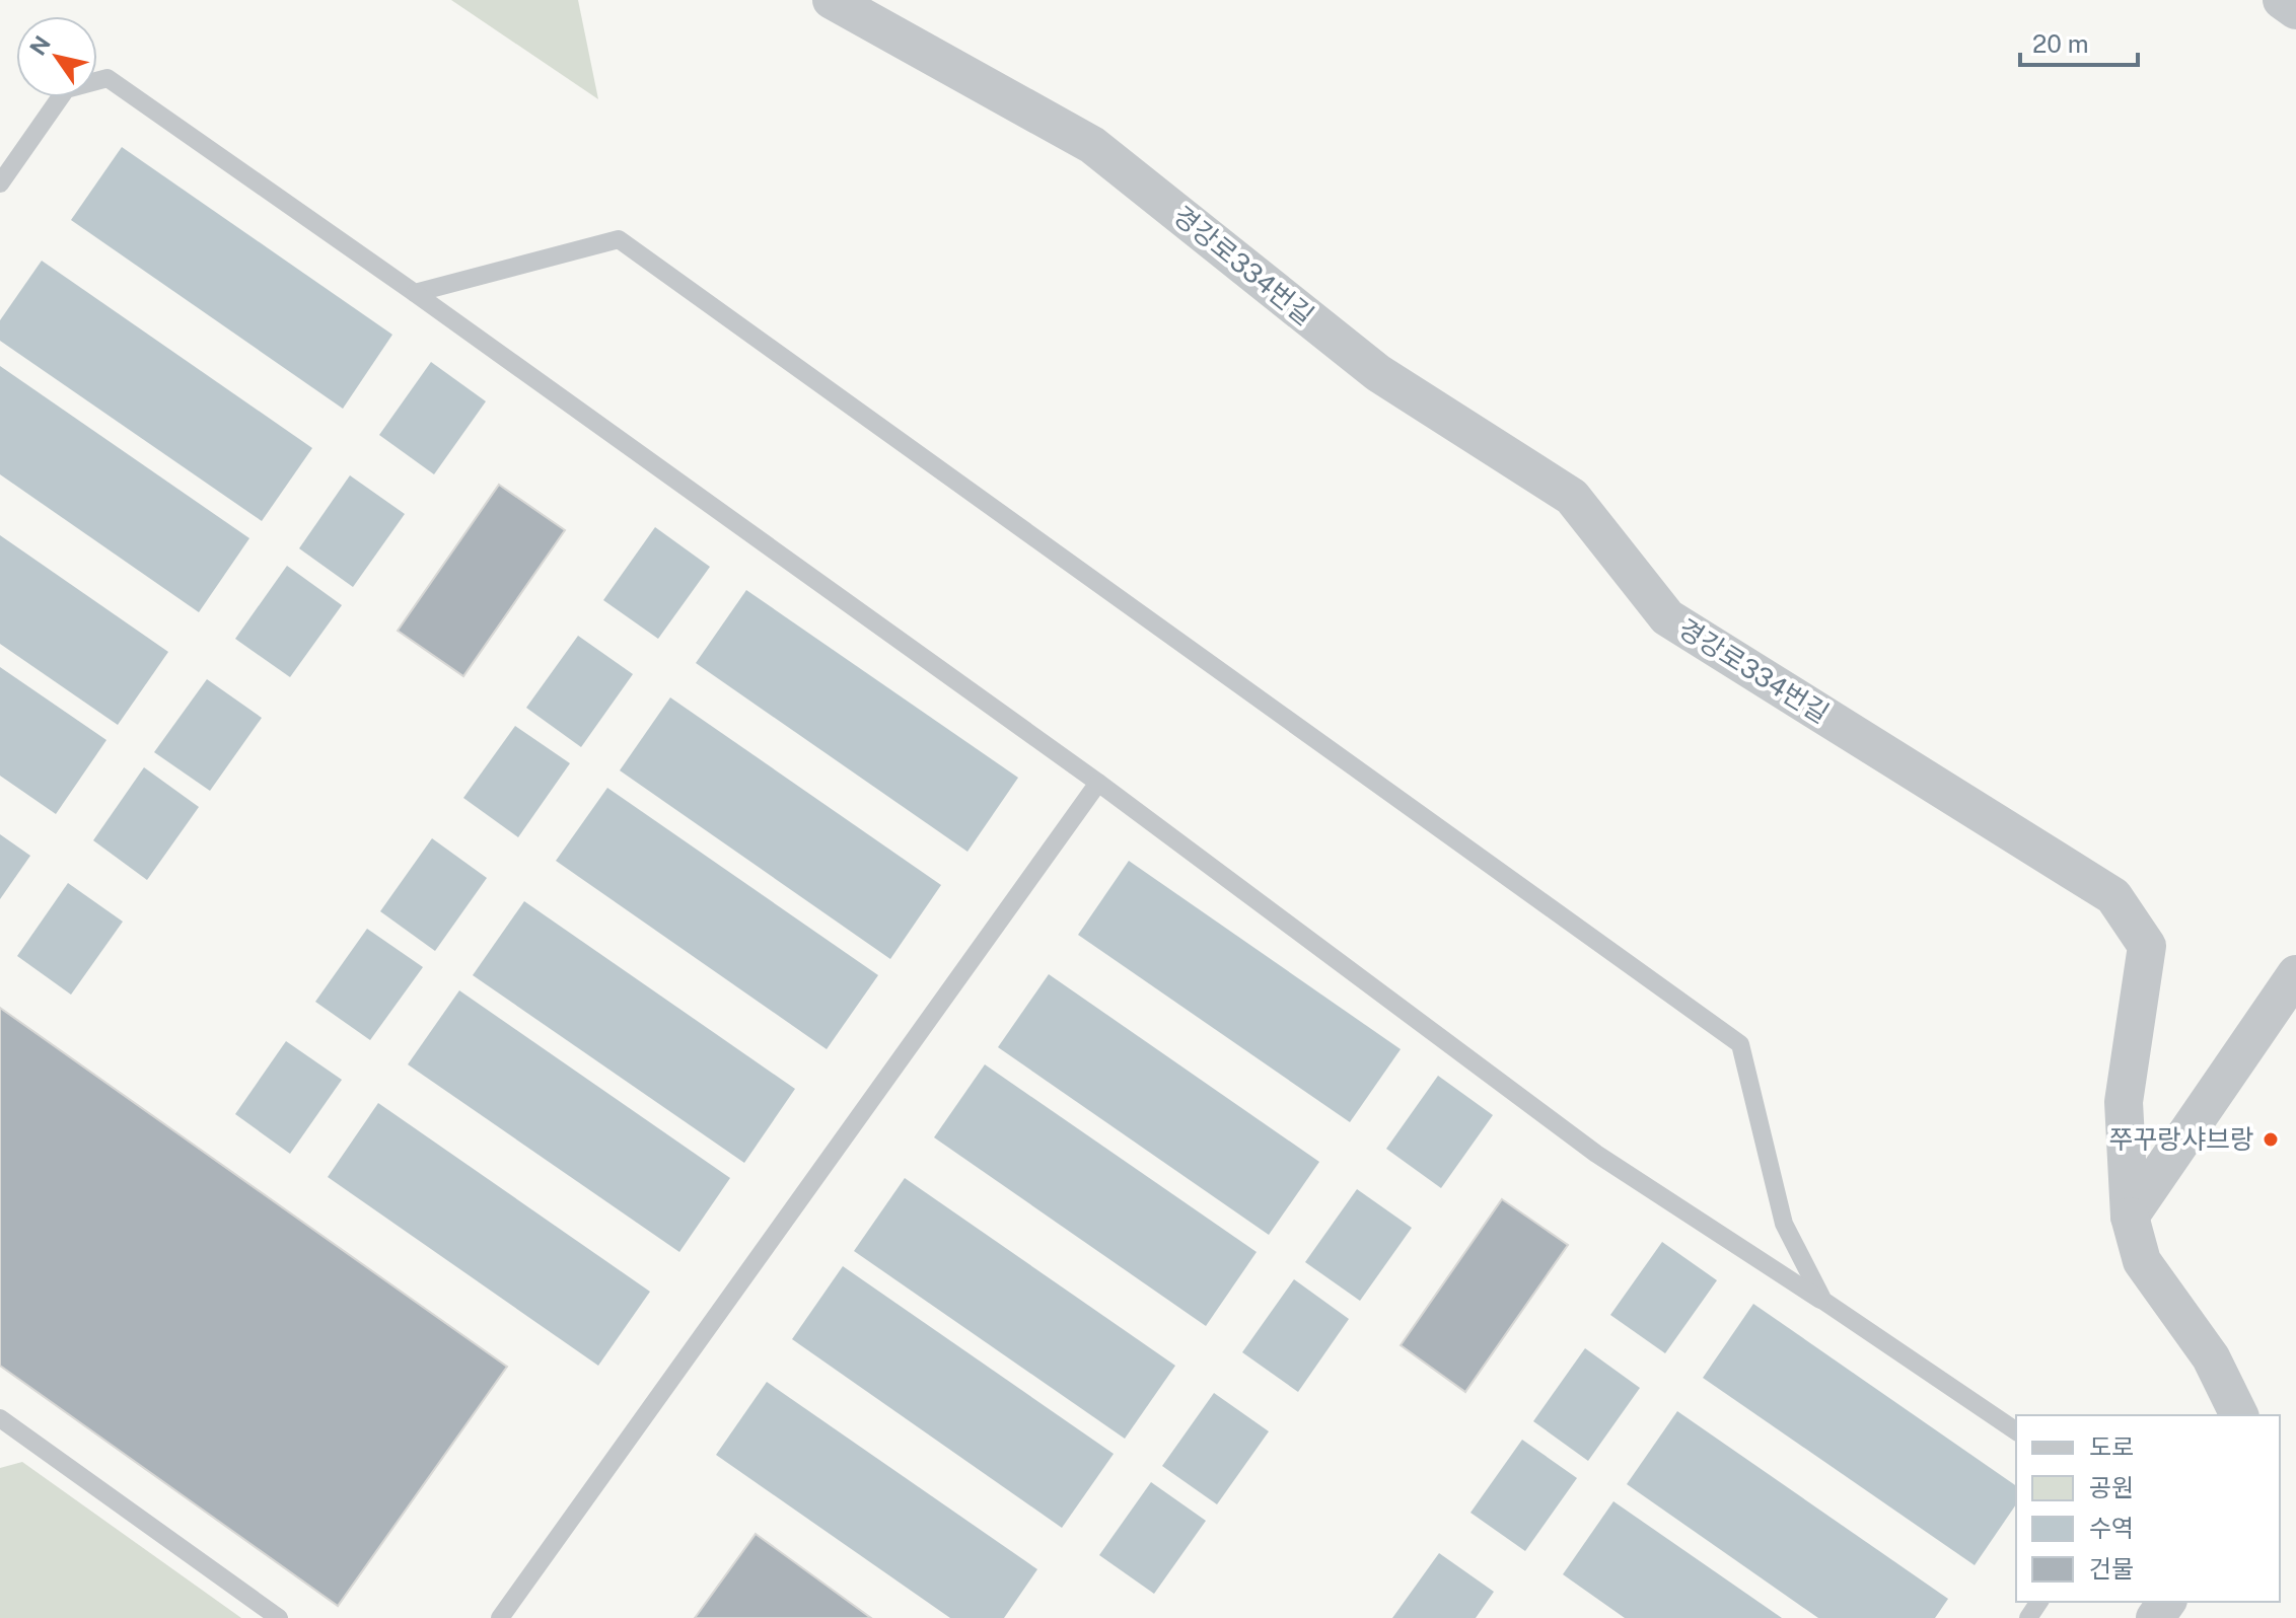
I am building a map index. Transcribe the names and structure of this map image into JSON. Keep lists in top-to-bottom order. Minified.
{"streets":{"street":["경강로334번길"]},"places":["쭈꾸랑샤브랑"],"legend":["도로","공원","수역","건물"],"scale_bar":"20 m","north":"top left"}
